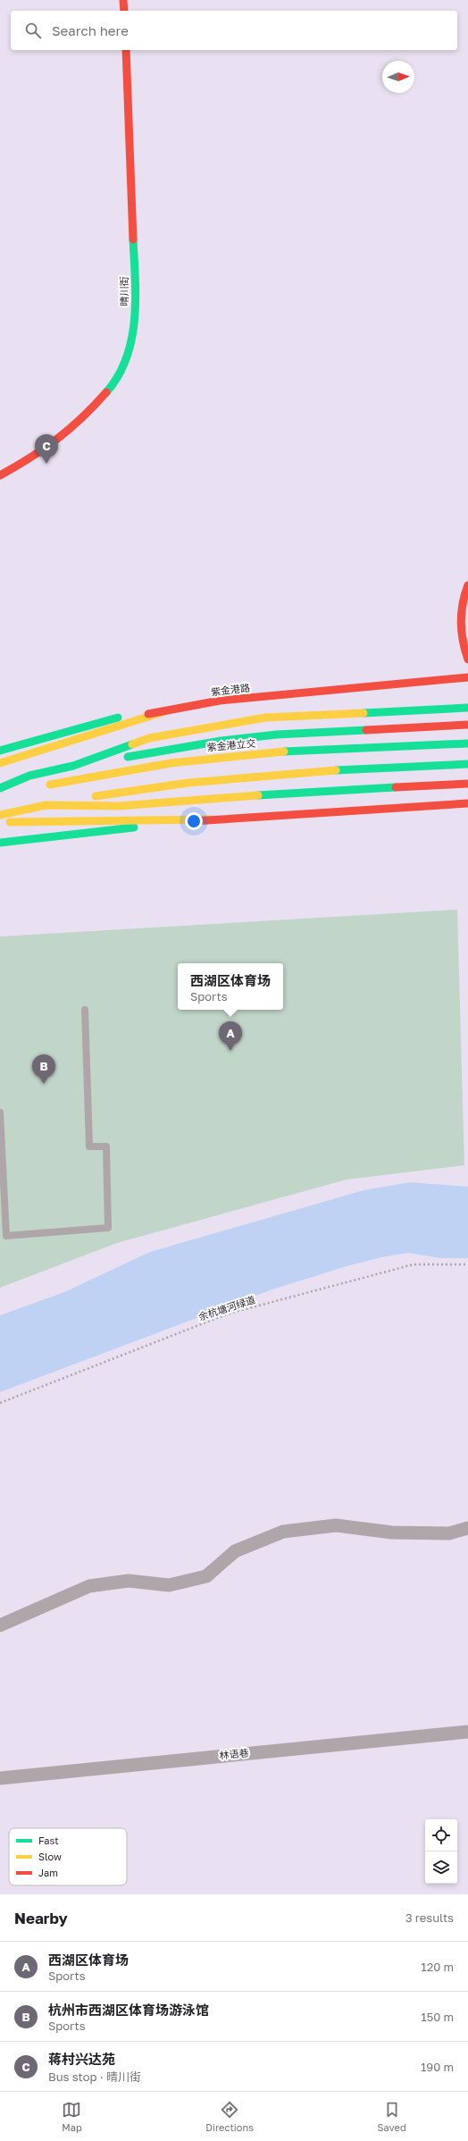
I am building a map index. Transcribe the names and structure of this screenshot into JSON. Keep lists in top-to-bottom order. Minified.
{"streets":{"main road":["晴川街","紫金港路","紫金港立交"],"street":["林语巷"],"path":["余杭塘河绿道"]},"legend":["Fast","Slow","Jam"],"north":"right","page":{"search":"Search here","pins":["C","A","B"],"popup":["西湖区体育场","Sports"],"heading":["Nearby","3 results"],"list":[{"mark":"A","name":"西湖区体育场","note":"Sports","value":"120 m"},{"mark":"B","name":"杭州市西湖区体育场游泳馆","note":"Sports","value":"150 m"},{"mark":"C","name":"蒋村兴达苑","note":"Bus stop · 晴川街","value":"190 m"}],"nav":["Map","Directions","Saved"]}}
